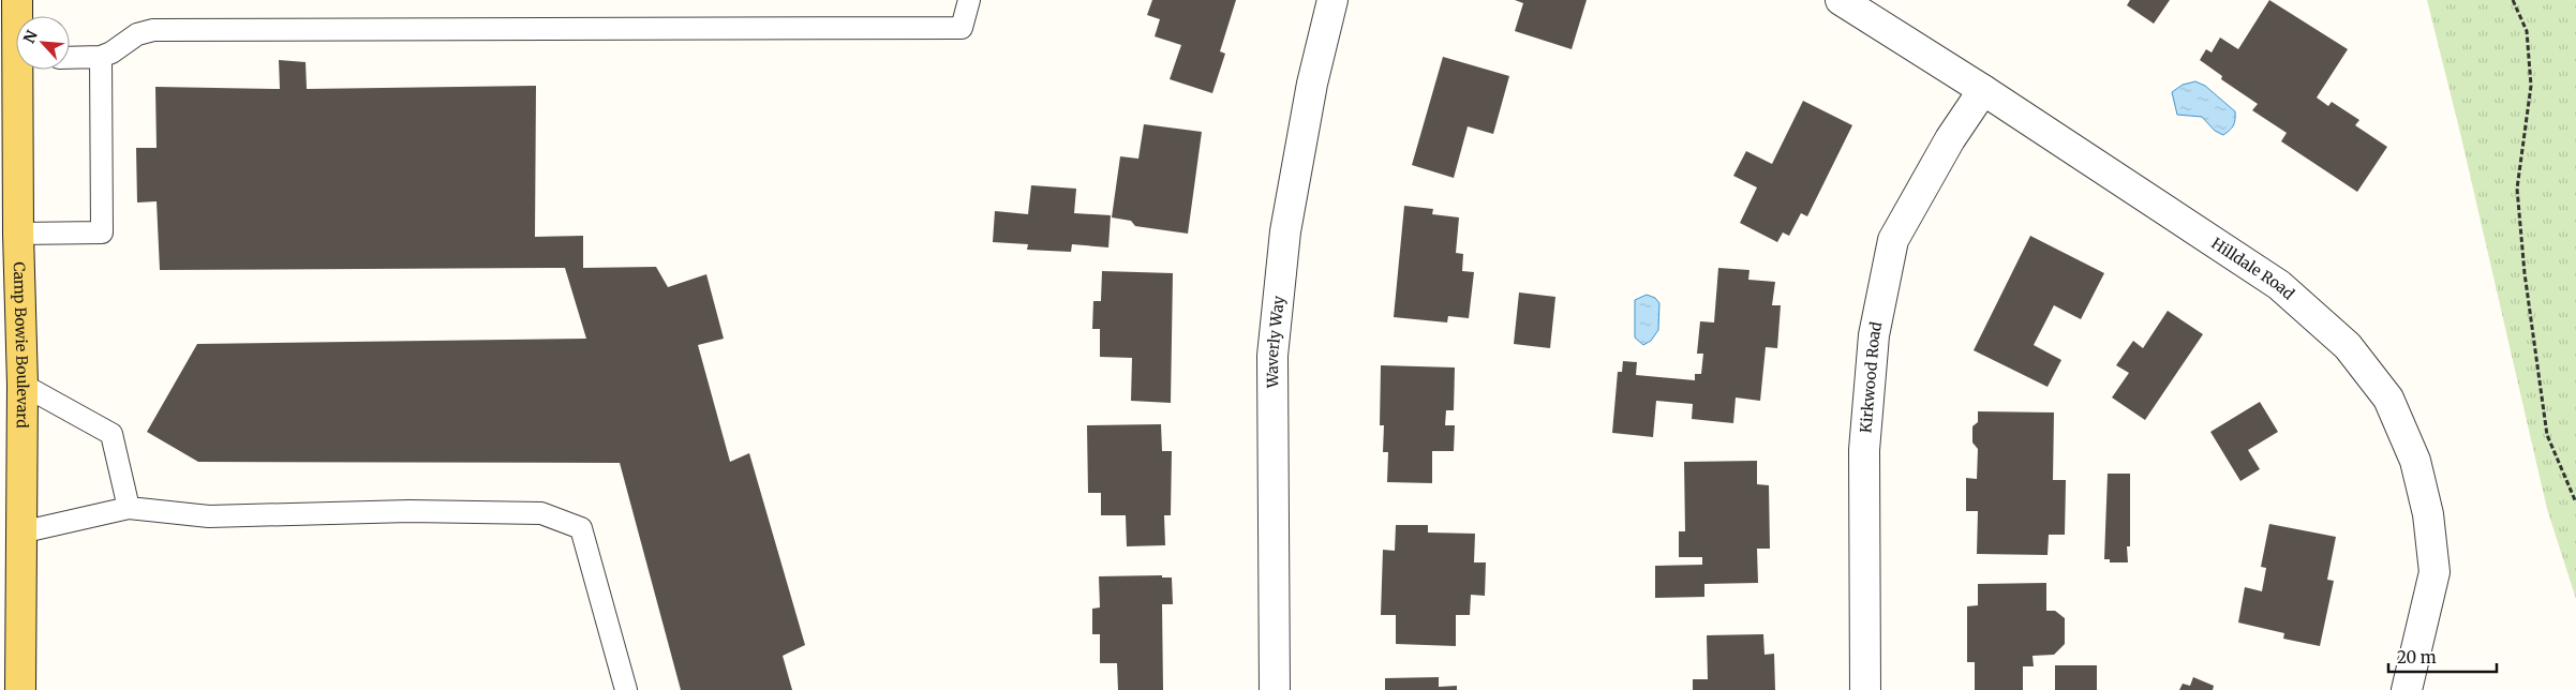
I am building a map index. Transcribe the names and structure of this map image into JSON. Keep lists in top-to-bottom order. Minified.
{"streets":{"main road":["Camp Bowie Boulevard"],"street":["Hilldale Road","Waverly Way","Kirkwood Road"]},"crossings":[["Hilldale Road","Kirkwood Road"]],"scale_bar":"20 m","north":"top left"}
